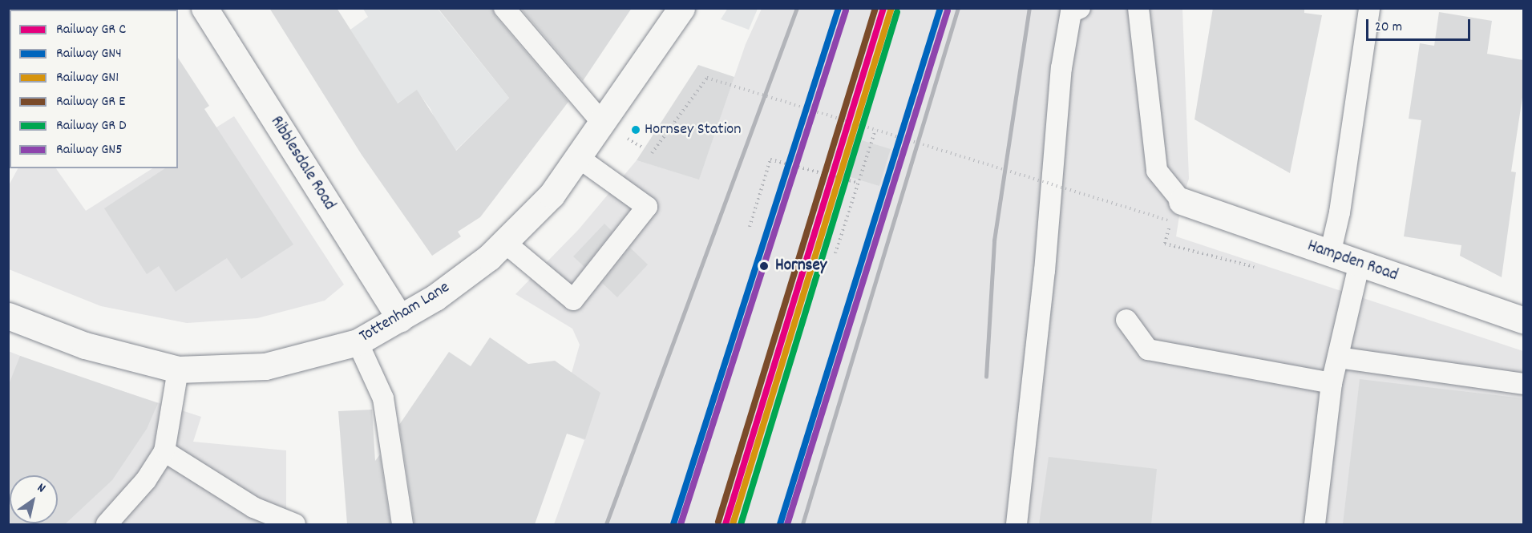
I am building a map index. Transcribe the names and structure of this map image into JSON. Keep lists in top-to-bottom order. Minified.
{"streets":{"main road":["Ribblesdale Road","Hampden Road","Tottenham Lane"]},"crossings":[["Ribblesdale Road","Tottenham Lane"]],"places":["Hornsey Station","Hornsey"],"lines":["rail line GN4","rail line GN1","rail line GN5"],"legend":["Railway GR C","Railway GN4","Railway GN1","Railway GR E","Railway GR D","Railway GN5"],"scale_bar":"20 m","north":"top right"}
